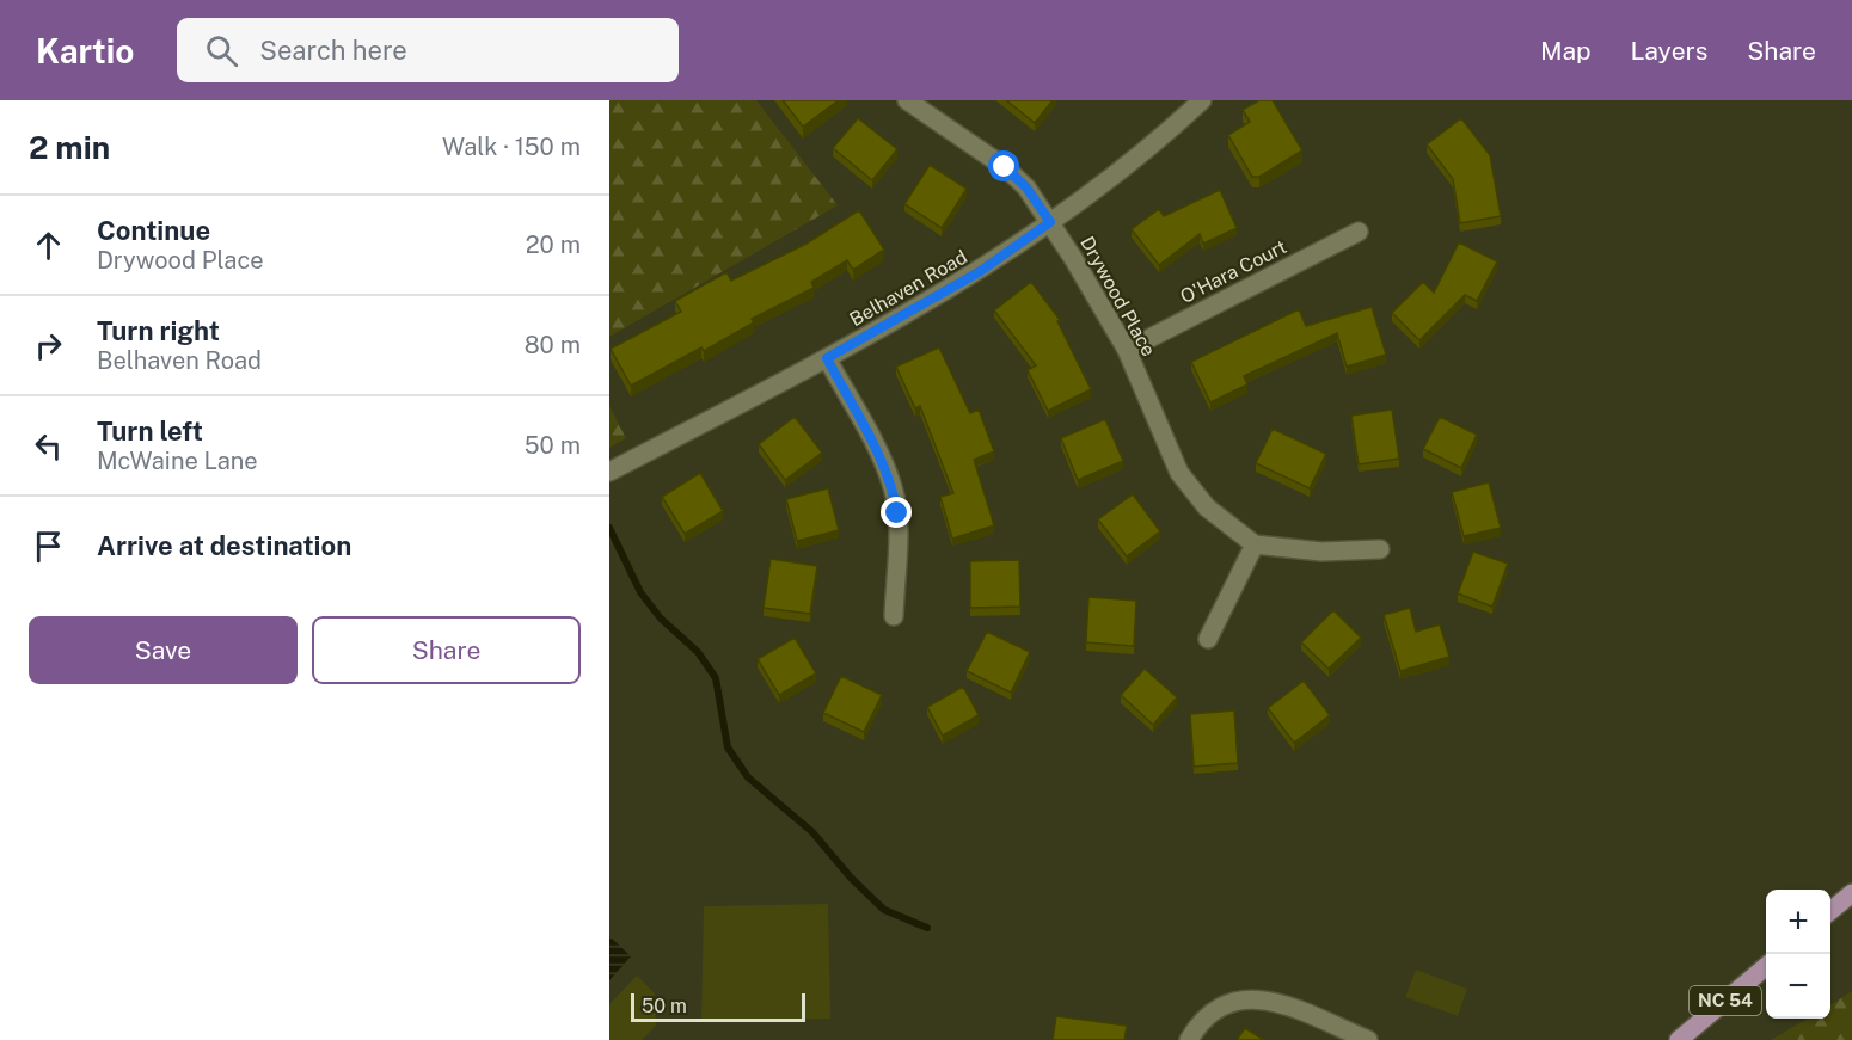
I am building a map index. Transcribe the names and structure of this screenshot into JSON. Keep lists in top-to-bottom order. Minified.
{"streets":{"main road":["NC 54"],"street":["O'Hara Court","Belhaven Road","Drywood Place"]},"crossings":[["O'Hara Court","Drywood Place"],["Belhaven Road","Drywood Place"]],"scale_bar":"50 m","page":{"header":"Kartio","search":"Search here","nav":["Map","Layers","Share"],"heading":["2 min","Walk · 150 m"],"list":[["Continue","Drywood Place","20 m"],["Turn right","Belhaven Road","80 m"],["Turn left","McWaine Lane","50 m"],"Arrive at destination"],"buttons":["Save","Share"],"map_buttons":["+","−"],"scale":"50 m"}}
